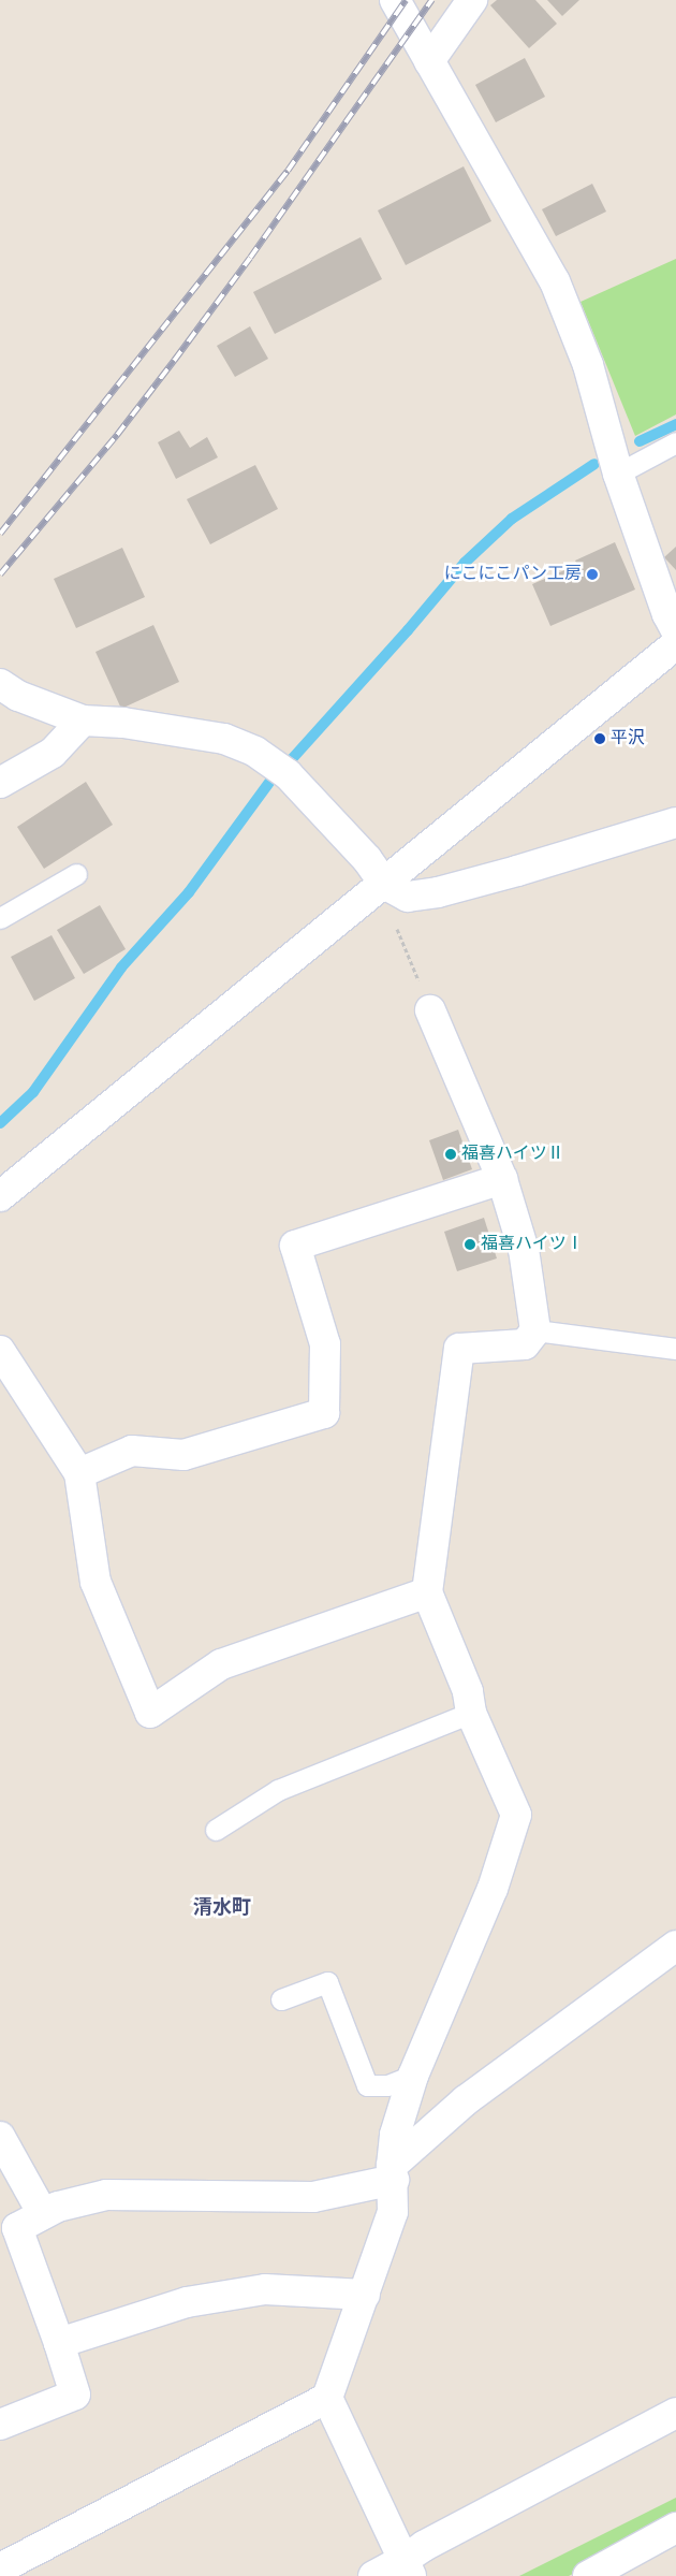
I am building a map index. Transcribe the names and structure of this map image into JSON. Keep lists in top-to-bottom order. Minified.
{"districts":["清水町"],"places":["にこにこパン工房","平沢","福喜ハイツⅡ","福喜ハイツⅠ"]}
